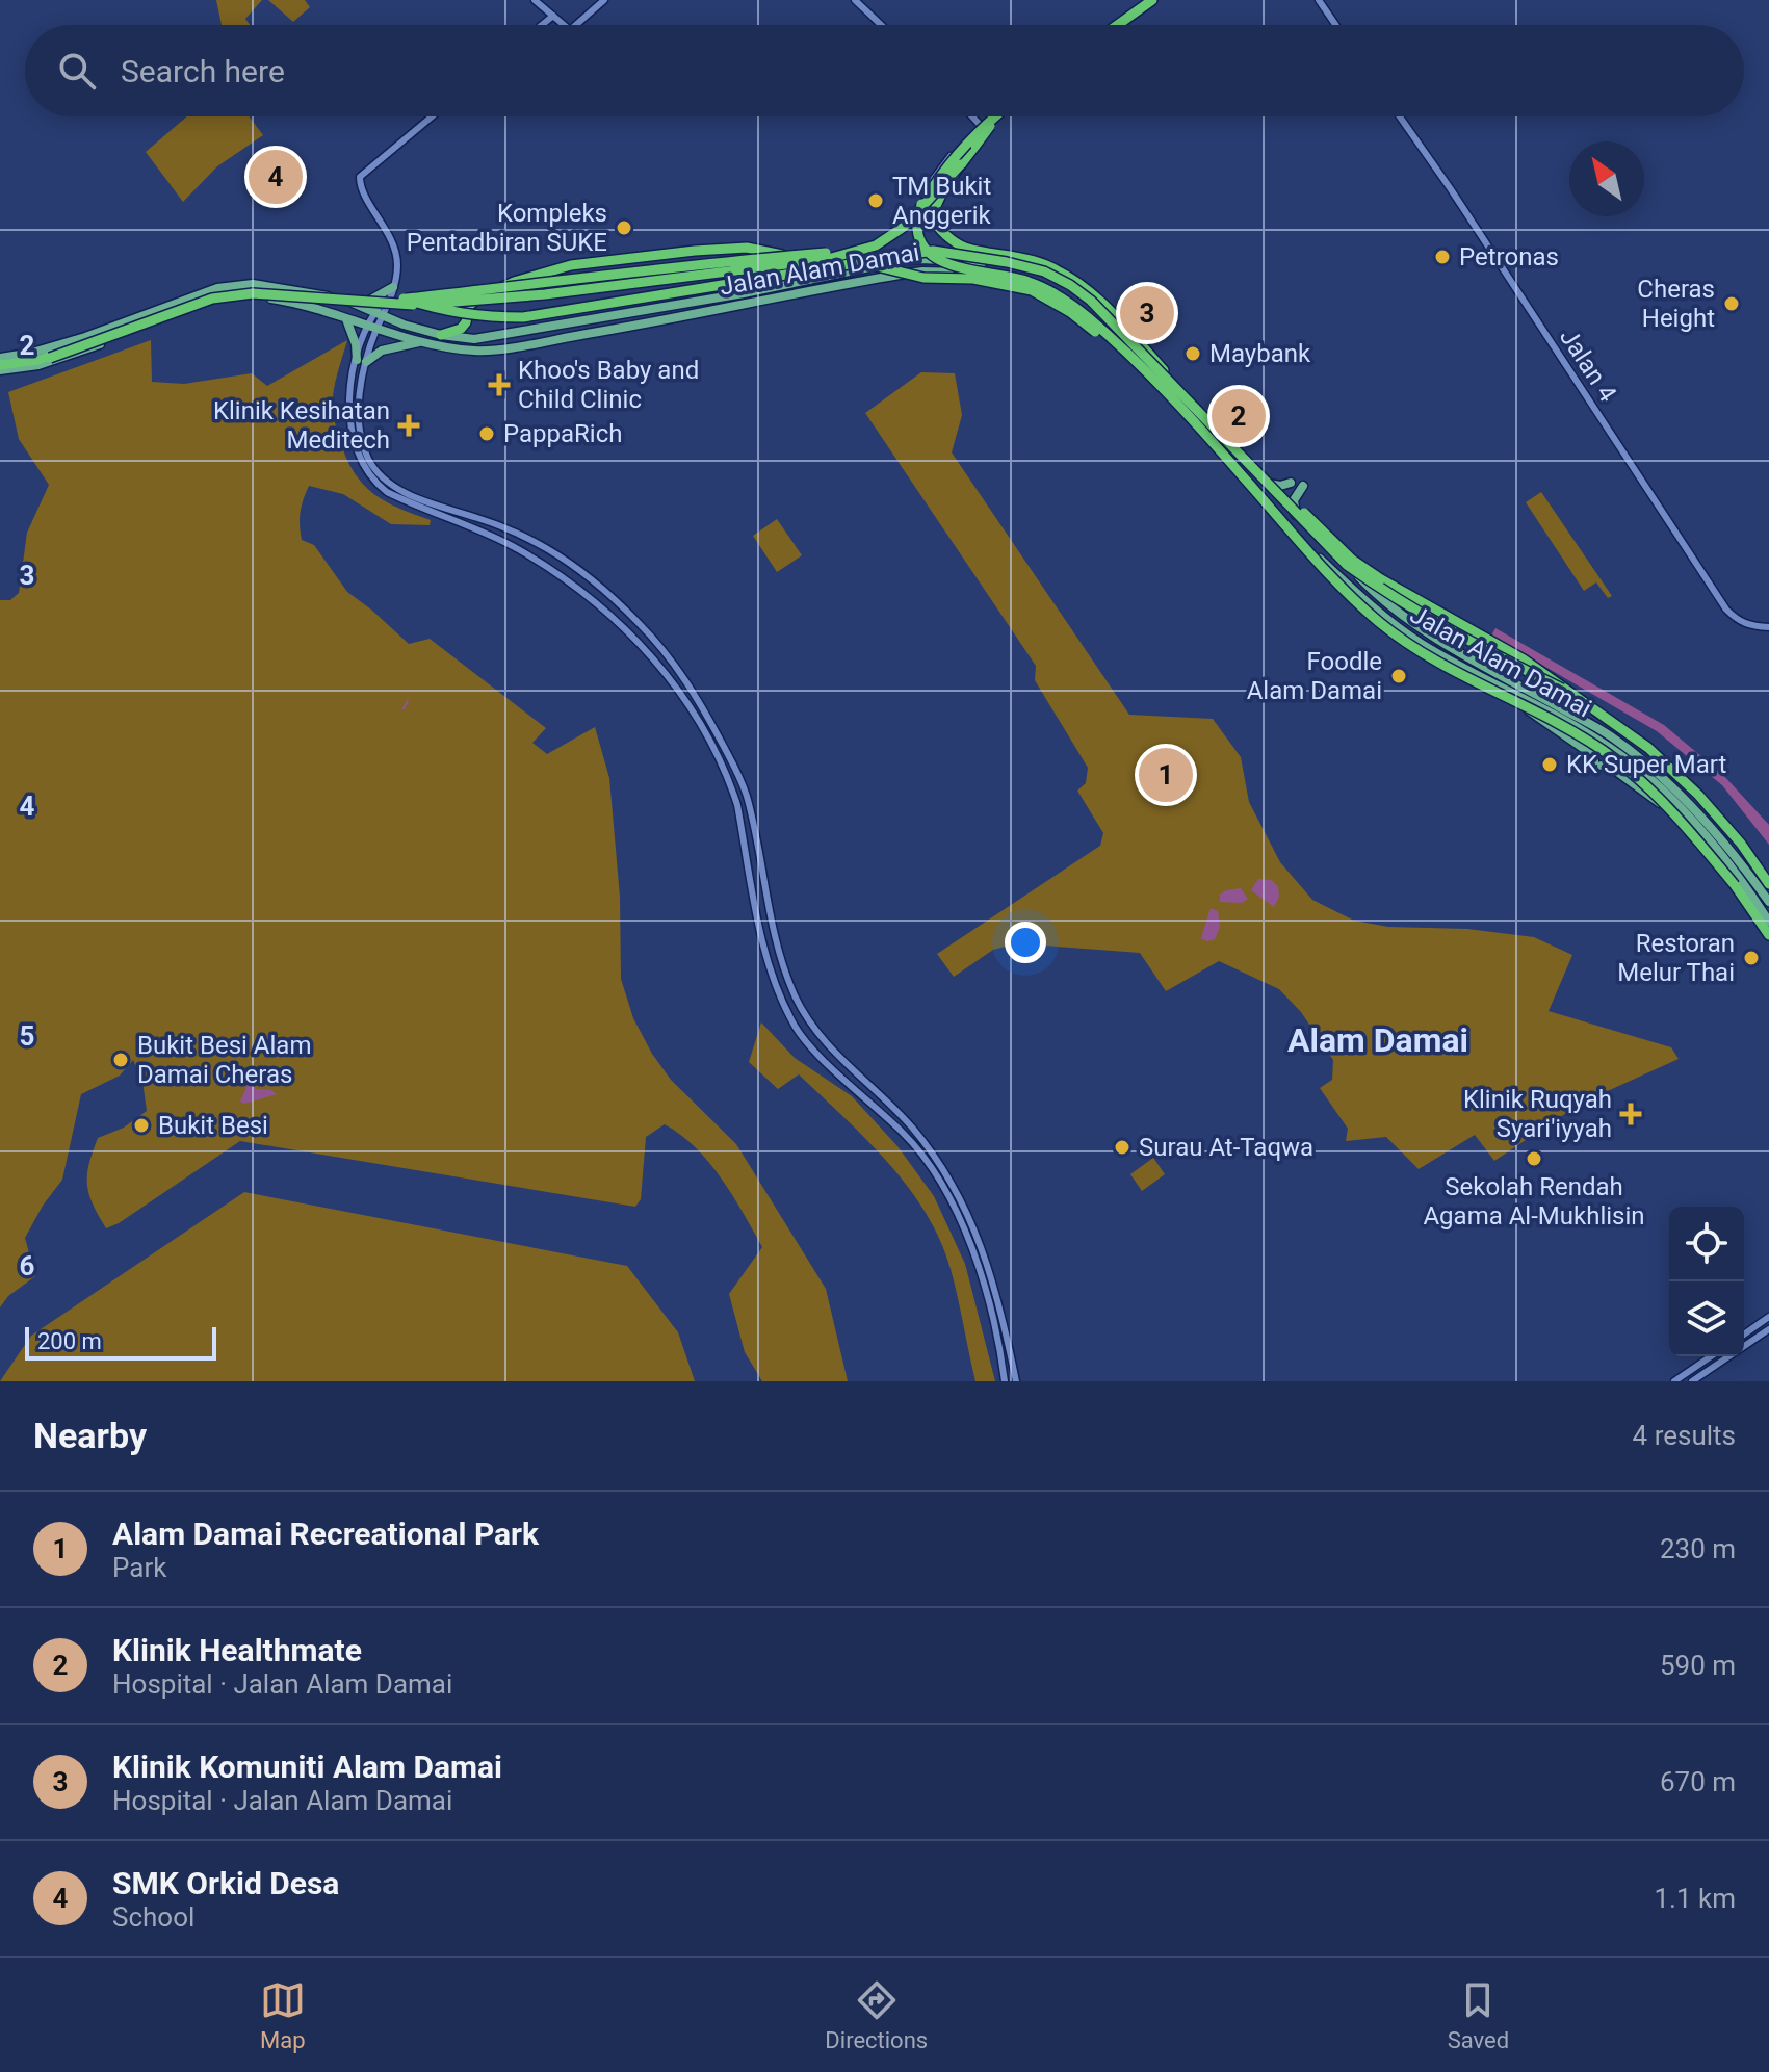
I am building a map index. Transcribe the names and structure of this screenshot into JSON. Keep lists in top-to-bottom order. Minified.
{"streets":{"main road":["Jalan Alam Damai"],"street":["Jalan 4"]},"districts":["Alam Damai"],"places":{"other":["TM Bukit Anggerik","Kompleks Pentadbiran SUKE","Petronas","Cheras Height","Maybank","PappaRich","Foodle Alam Damai","KK Super Mart","Restoran Melur Thai","Bukit Besi Alam Damai Cheras","Bukit Besi","Surau At-Taqwa","Sekolah Rendah Agama Al-Mukhlisin"],"health":["Khoo's Baby and Child Clinic","Klinik Kesihatan Meditech","Klinik Ruqyah Syari'iyyah"]},"scale_bar":"200 m","north":"top left","page":{"search":"Search here","pins":["4","3","2","1"],"scale":"200 m","heading":["Nearby","4 results"],"list":[{"mark":"1","name":"Alam Damai Recreational Park","note":"Park","value":"230 m"},{"mark":"2","name":"Klinik Healthmate","note":"Hospital · Jalan Alam Damai","value":"590 m"},{"mark":"3","name":"Klinik Komuniti Alam Damai","note":"Hospital · Jalan Alam Damai","value":"670 m"},{"mark":"4","name":"SMK Orkid Desa","note":"School","value":"1.1 km"}],"nav":["Map","Directions","Saved"]},"grid":{"rows":["2","3","4","5","6"]}}
